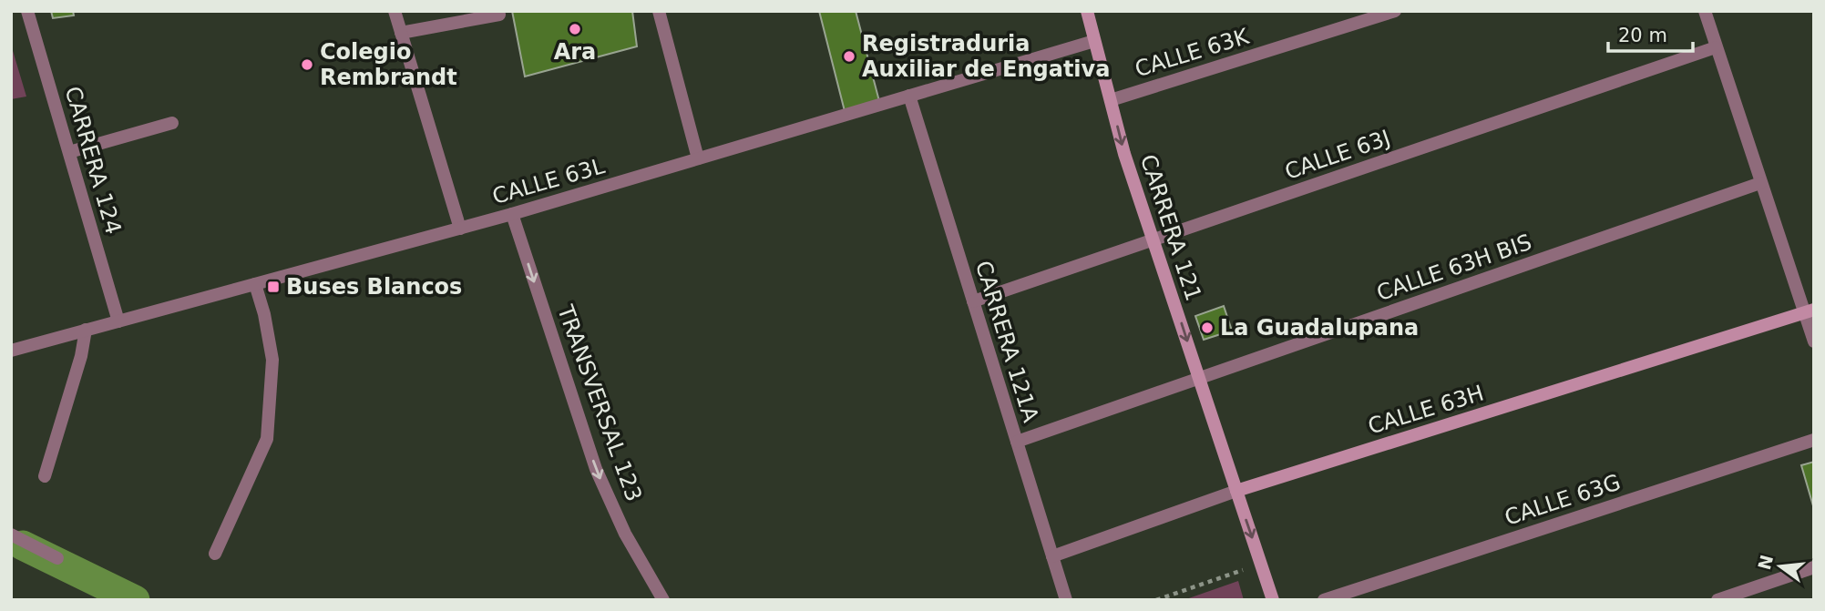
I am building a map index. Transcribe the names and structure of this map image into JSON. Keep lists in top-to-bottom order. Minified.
{"streets":{"street":["CALLE 63K","CALLE 63J","CARRERA 124","CALLE 63L","CARRERA 121","CALLE 63H BIS","CARRERA 121A","TRANSVERSAL 123","CALLE 63H","CALLE 63G"]},"crossings":[["CALLE 63K","CARRERA 121"],["CALLE 63J","CARRERA 121"],["CALLE 63J","CARRERA 121A"],["CARRERA 124","CALLE 63L"],["CALLE 63L","CARRERA 121"],["CALLE 63L","CARRERA 121A"],["CALLE 63L","TRANSVERSAL 123"],["CARRERA 121","CALLE 63H BIS"],["CARRERA 121","CALLE 63H"],["CALLE 63H BIS","CARRERA 121A"],["CARRERA 121A","CALLE 63H"]],"one_way":["CARRERA 121","TRANSVERSAL 123"],"places":{"other":["Ara","Registraduria Auxiliar de Engativa","Colegio Rembrandt","La Guadalupana"],"transit":["Buses Blancos"]},"scale_bar":"20 m","north":"left"}
